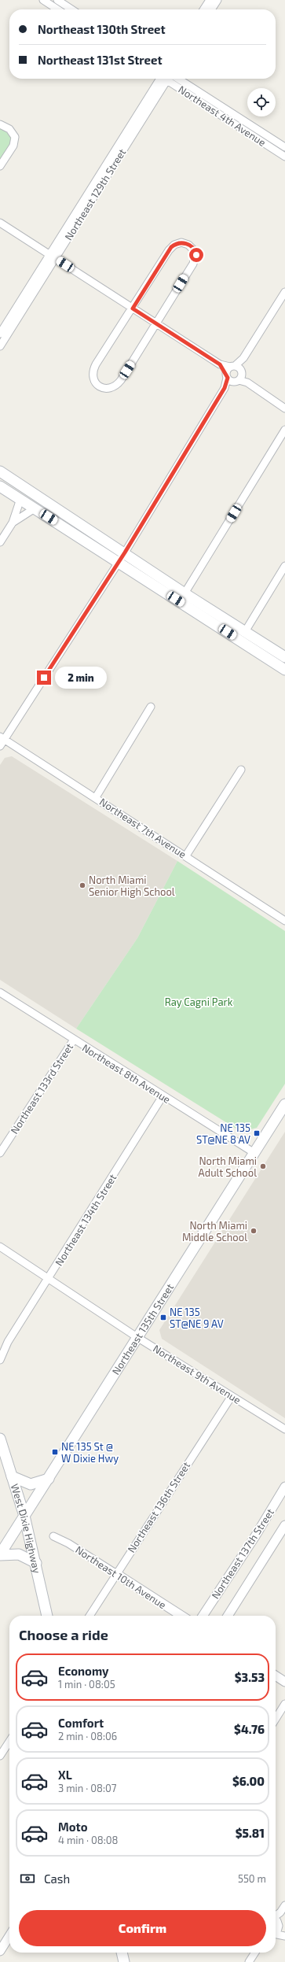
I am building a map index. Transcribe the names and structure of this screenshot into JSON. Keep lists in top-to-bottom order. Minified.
{"streets":{"main road":["Northeast 135th Street","West Dixie Highway"],"street":["Northeast 4th Avenue","Northeast 129th Street","Northeast 7th Avenue","Northeast 8th Avenue","Northeast 133rd Street","Northeast 134th Street","Northeast 9th Avenue","Northeast 136th Street","Northeast 137th Street","Northeast 10th Avenue"]},"crossings":[["Northeast 8th Avenue","Northeast 133rd Street"],["Northeast 8th Avenue","Northeast 134th Street"],["Northeast 8th Avenue","Northeast 135th Street"],["Northeast 134th Street","Northeast 9th Avenue"],["Northeast 135th Street","Northeast 9th Avenue"],["Northeast 135th Street","West Dixie Highway"],["Northeast 9th Avenue","Northeast 136th Street"],["Northeast 136th Street","Northeast 10th Avenue"]],"parks":["Ray Cagni Park"],"places":{"other":["North Miami Senior High School","North Miami Adult School","North Miami Middle School"],"transit":["NE 135 ST@NE 8 AV","NE 135 ST@NE 9 AV","NE 135 St @ W Dixie Hwy"]},"page":{"banner":["Northeast 130th Street","Northeast 131st Street"],"bubble":"2 min","heading":"Choose a ride","list":[{"name":"Economy","note":"1 min · 08:05","value":"$3.53"},{"name":"Comfort","note":"2 min · 08:06","value":"$4.76"},{"name":"XL","note":"3 min · 08:07","value":"$6.00"},{"name":"Moto","note":"4 min · 08:08","value":"$5.81"}],"pay":["Cash","550 m"],"buttons":"Confirm"}}
